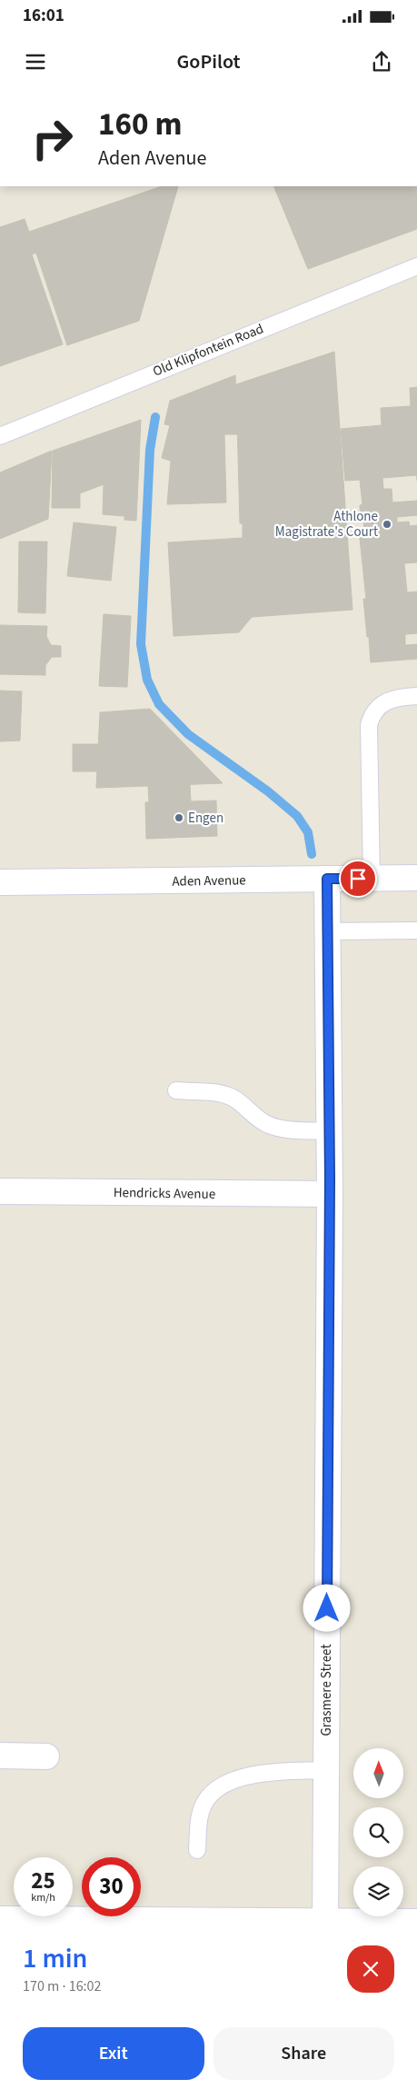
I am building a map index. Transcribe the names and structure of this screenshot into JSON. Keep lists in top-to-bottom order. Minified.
{"streets":{"street":["Aden Avenue","Hendricks Avenue","Grasmere Street"],"lane":["Old Klipfontein Road"]},"crossings":[["Aden Avenue","Grasmere Street"],["Hendricks Avenue","Grasmere Street"]],"places":["Athlone Magistrate's Court","Engen"],"north":"top","page":{"status":"16:01","header":"GoPilot","turn":["160 m","Aden Avenue"],"speed":"25 km/h","limit":"30","heading":["1 min","170 m · 16:02"],"buttons":["Exit","Share"]}}
